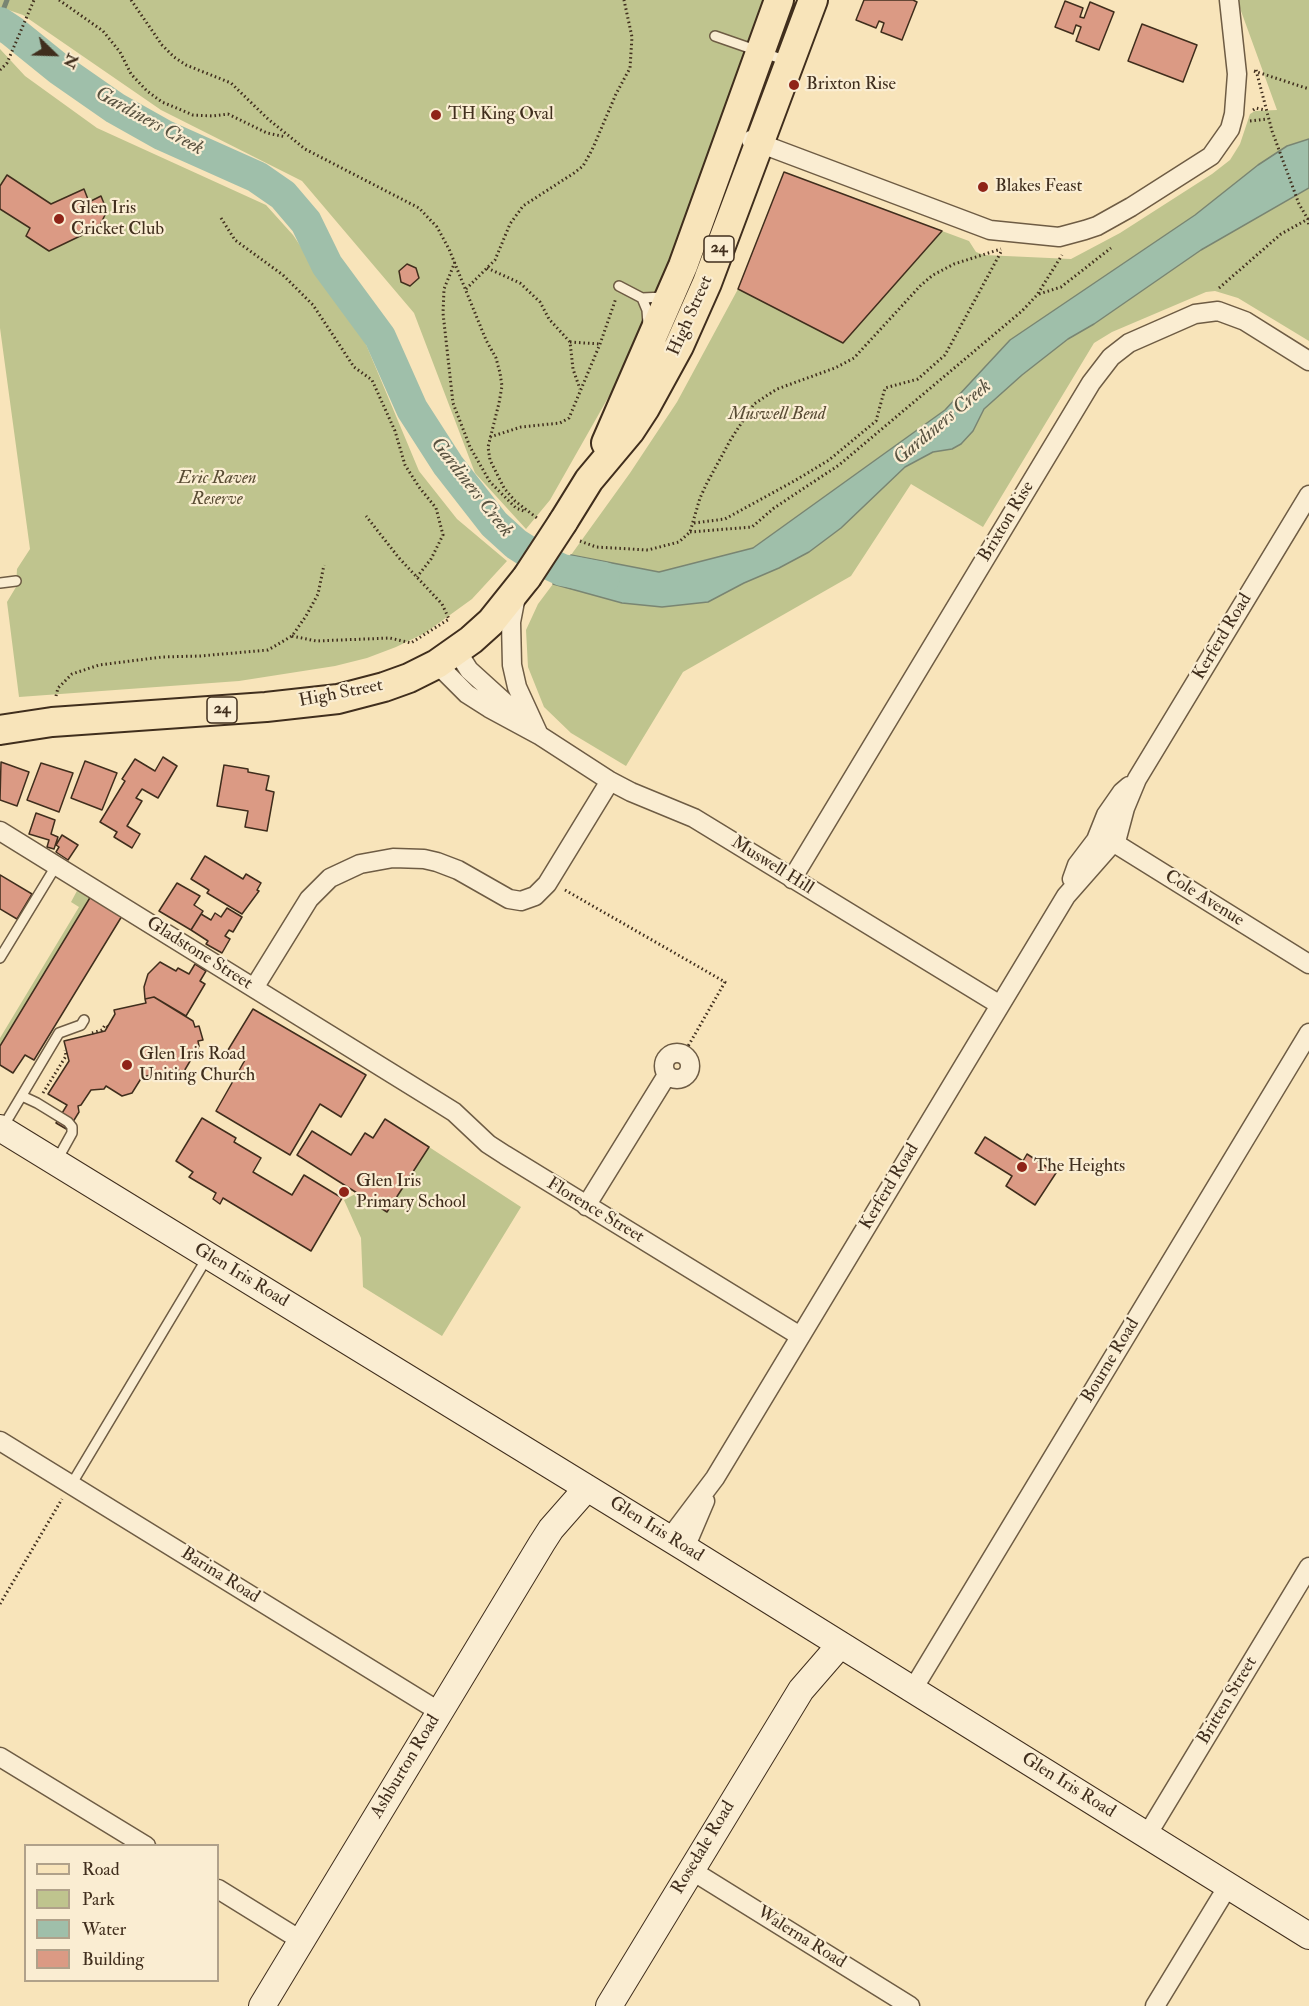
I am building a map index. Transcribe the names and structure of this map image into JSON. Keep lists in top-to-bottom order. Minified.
{"streets":{"main road":["24","High Street","Glen Iris Road","Ashburton Road","Rosedale Road"],"street":["Brixton Rise","Kerferd Road","Muswell Hill","Cole Avenue","Gladstone Street","Florence Street","Bourne Road","Barina Road","Britten Street","Walerna Road"]},"crossings":[["High Street","Muswell Hill"],["Brixton Rise","Muswell Hill"],["Kerferd Road","Muswell Hill"],["Kerferd Road","Cole Avenue"],["Kerferd Road","Florence Street"],["Kerferd Road","Glen Iris Road"],["Gladstone Street","Florence Street"],["Glen Iris Road","Bourne Road"],["Glen Iris Road","Britten Street"],["Glen Iris Road","Ashburton Road"],["Glen Iris Road","Rosedale Road"],["Barina Road","Ashburton Road"],["Rosedale Road","Walerna Road"]],"water":["Gardiners Creek"],"parks":["Muswell Bend","Eric Raven Reserve"],"places":["Brixton Rise","TH King Oval","Blakes Feast","Glen Iris Cricket Club","Glen Iris Road Uniting Church","The Heights","Glen Iris Primary School"],"legend":["Road","Park","Water","Building"],"north":"bottom right"}
